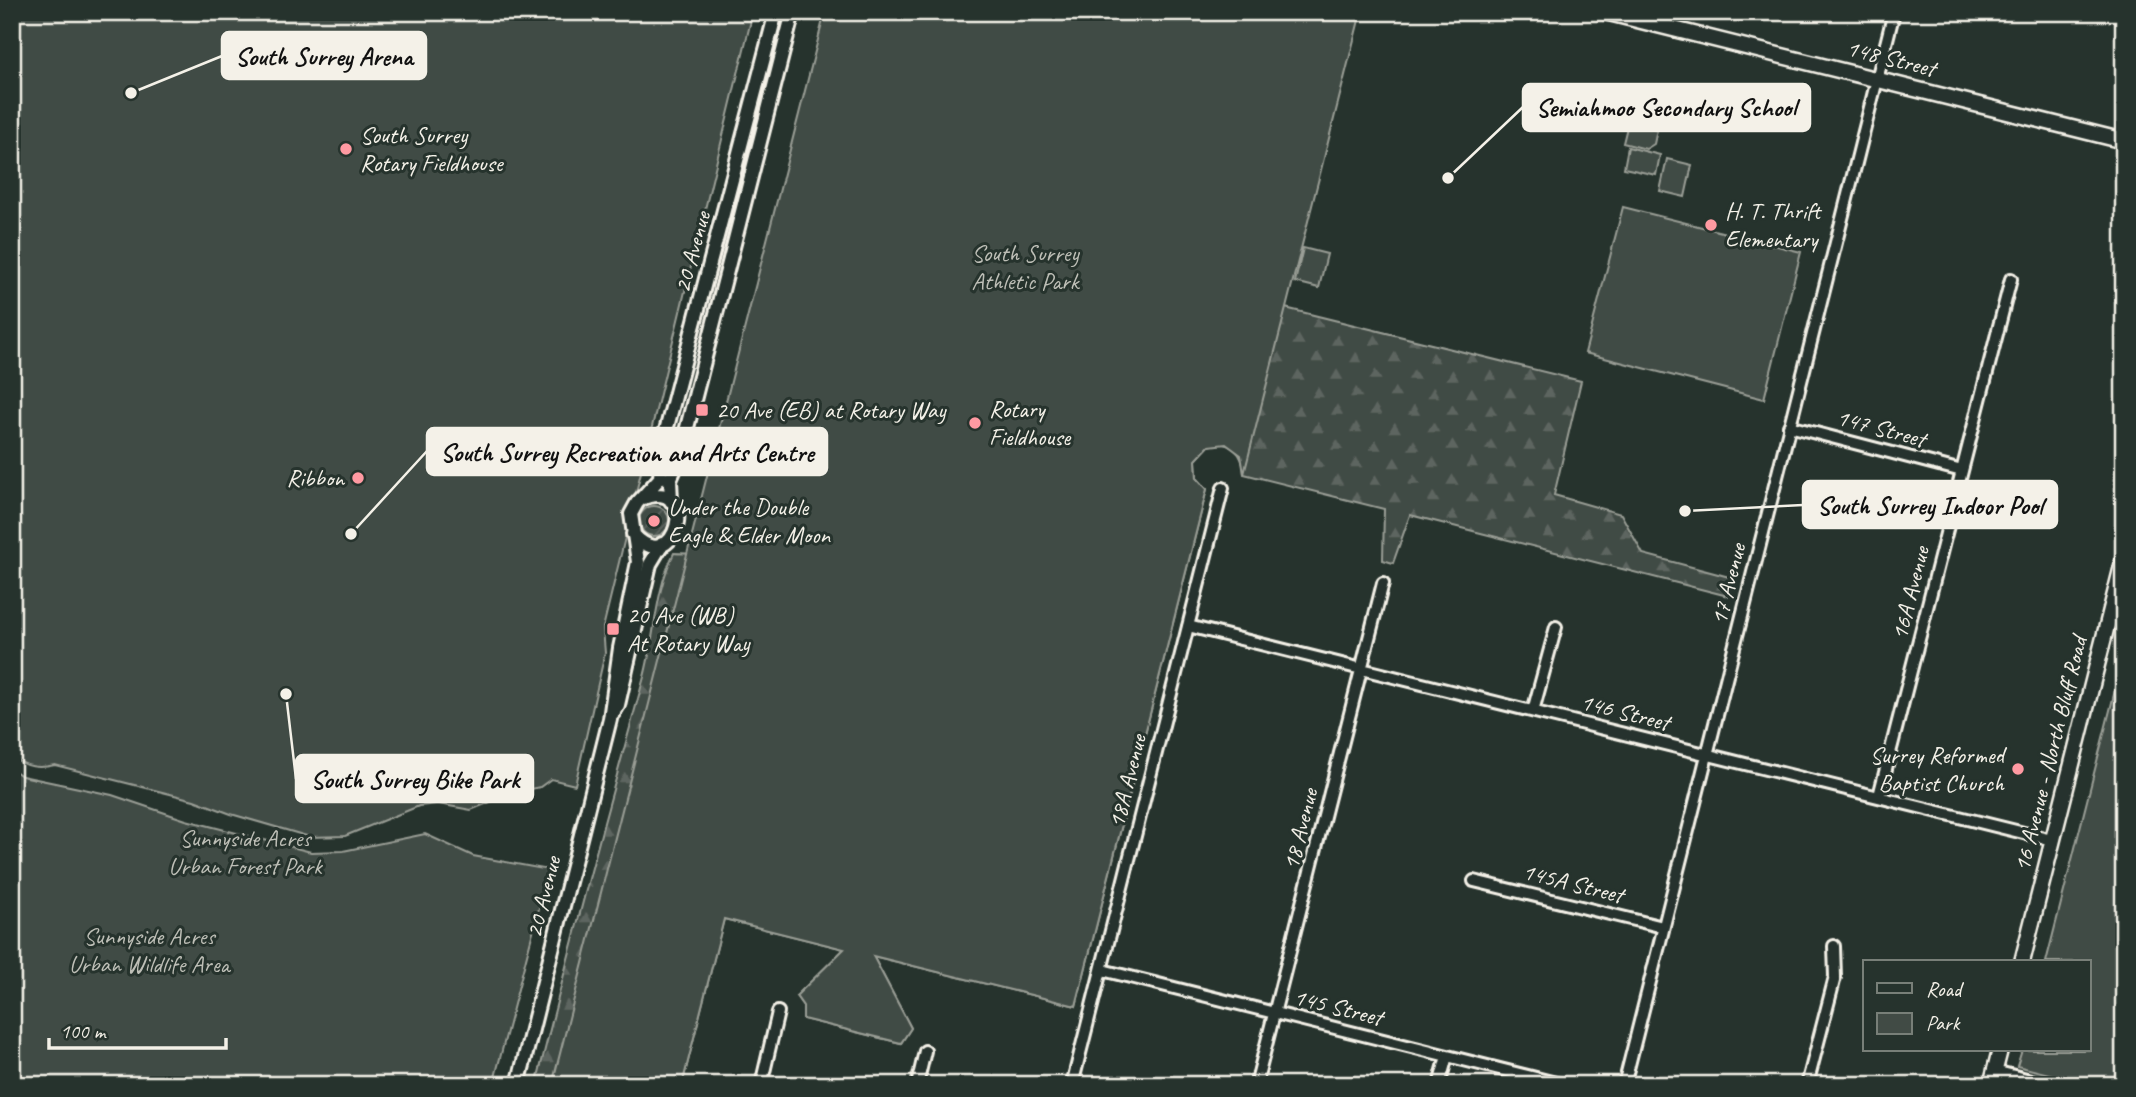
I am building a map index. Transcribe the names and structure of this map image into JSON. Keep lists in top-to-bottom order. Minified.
{"streets":{"main road":["148 Street","16 Avenue - North Bluff Road"],"street":["20 Avenue","147 Street","17 Avenue","16A Avenue","146 Street","18A Avenue","18 Avenue","145A Street","145 Street"]},"crossings":[["148 Street","17 Avenue"],["147 Street","17 Avenue"],["147 Street","16A Avenue"],["17 Avenue","146 Street"],["17 Avenue","145A Street"],["16A Avenue","146 Street"],["146 Street","16 Avenue - North Bluff Road"],["146 Street","18A Avenue"],["146 Street","18 Avenue"],["18A Avenue","145 Street"],["18 Avenue","145 Street"]],"parks":["South Surrey Athletic Park","Sunnyside Acres Urban Forest Park","Sunnyside Acres Urban Wildlife Area"],"places":{"other":["South Surrey Arena","South Surrey Rotary Fieldhouse","Semiahmoo Secondary School","H. T. Thrift Elementary","Rotary Fieldhouse","Ribbon","South Surrey Indoor Pool","Under the Double Eagle & Elder Moon","South Surrey Recreation and Arts Centre","South Surrey Bike Park","Surrey Reformed Baptist Church"],"transit":["20 Ave (EB) at Rotary Way","20 Ave (WB) At Rotary Way"]},"legend":["Road","Park"],"scale_bar":"100 m"}
